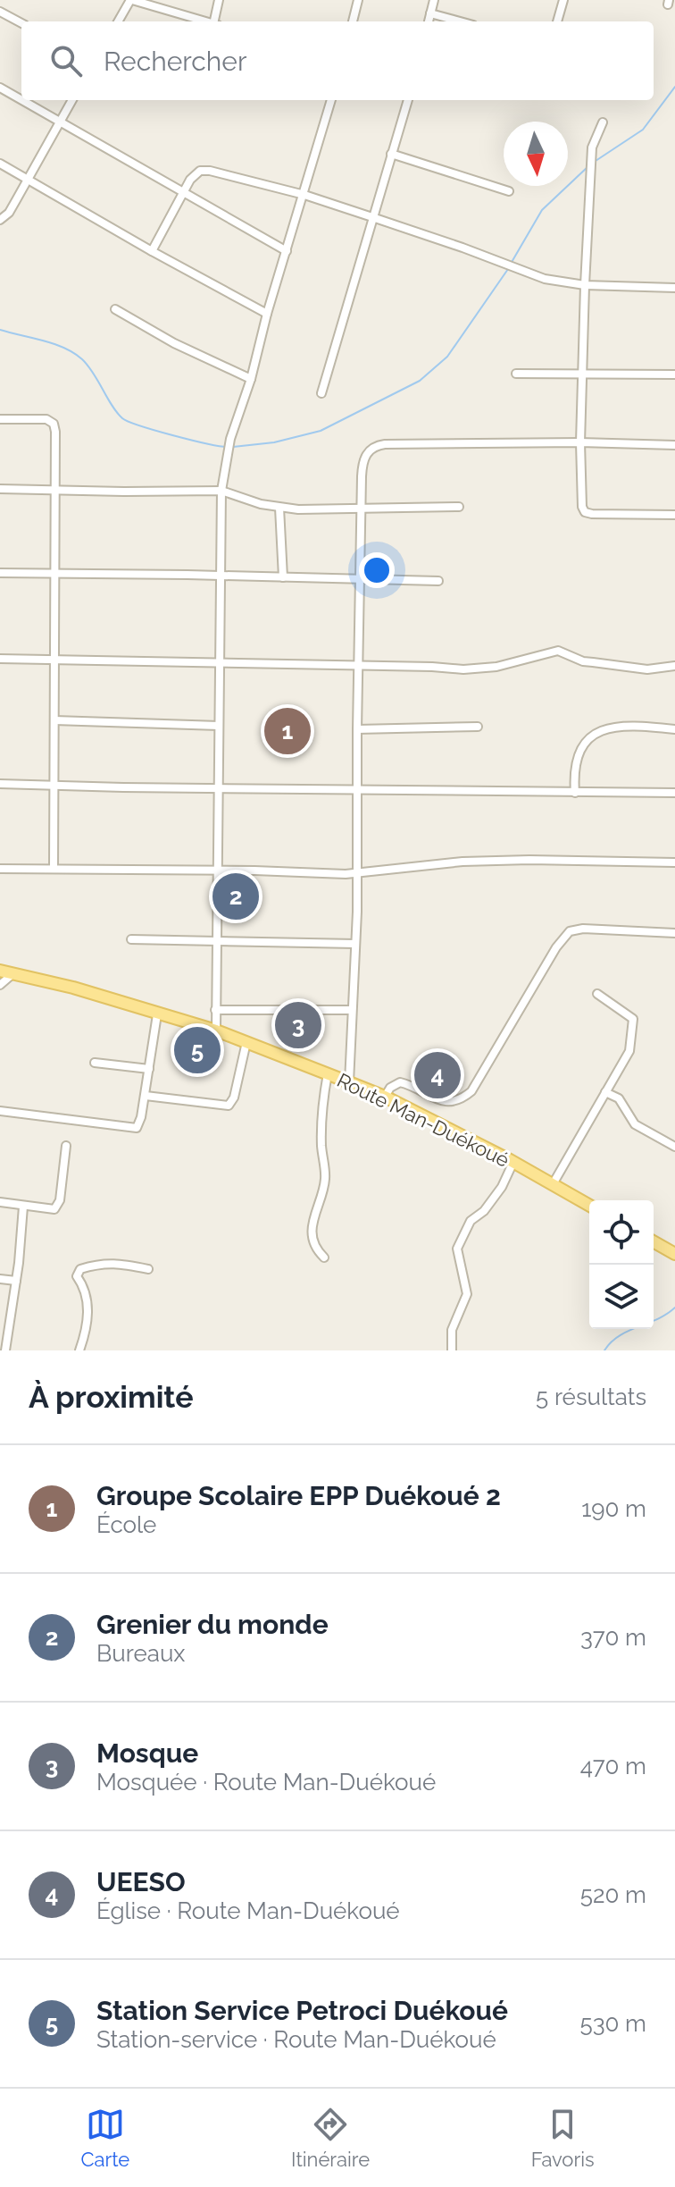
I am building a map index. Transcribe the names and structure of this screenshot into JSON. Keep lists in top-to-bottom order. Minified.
{"streets":{"main road":["Route Man-Duékoué"]},"north":"bottom","page":{"search":"Rechercher","pins":["1","2","3","5","4"],"heading":["À proximité","5 résultats"],"list":[{"mark":"1","name":"Groupe Scolaire EPP Duékoué 2","note":"École","value":"190 m"},{"mark":"2","name":"Grenier du monde","note":"Bureaux","value":"370 m"},{"mark":"3","name":"Mosque","note":"Mosquée · Route Man-Duékoué","value":"470 m"},{"mark":"4","name":"UEESO","note":"Église · Route Man-Duékoué","value":"520 m"},{"mark":"5","name":"Station Service Petroci Duékoué","note":"Station-service · Route Man-Duékoué","value":"530 m"}],"nav":["Carte","Itinéraire","Favoris"]}}
